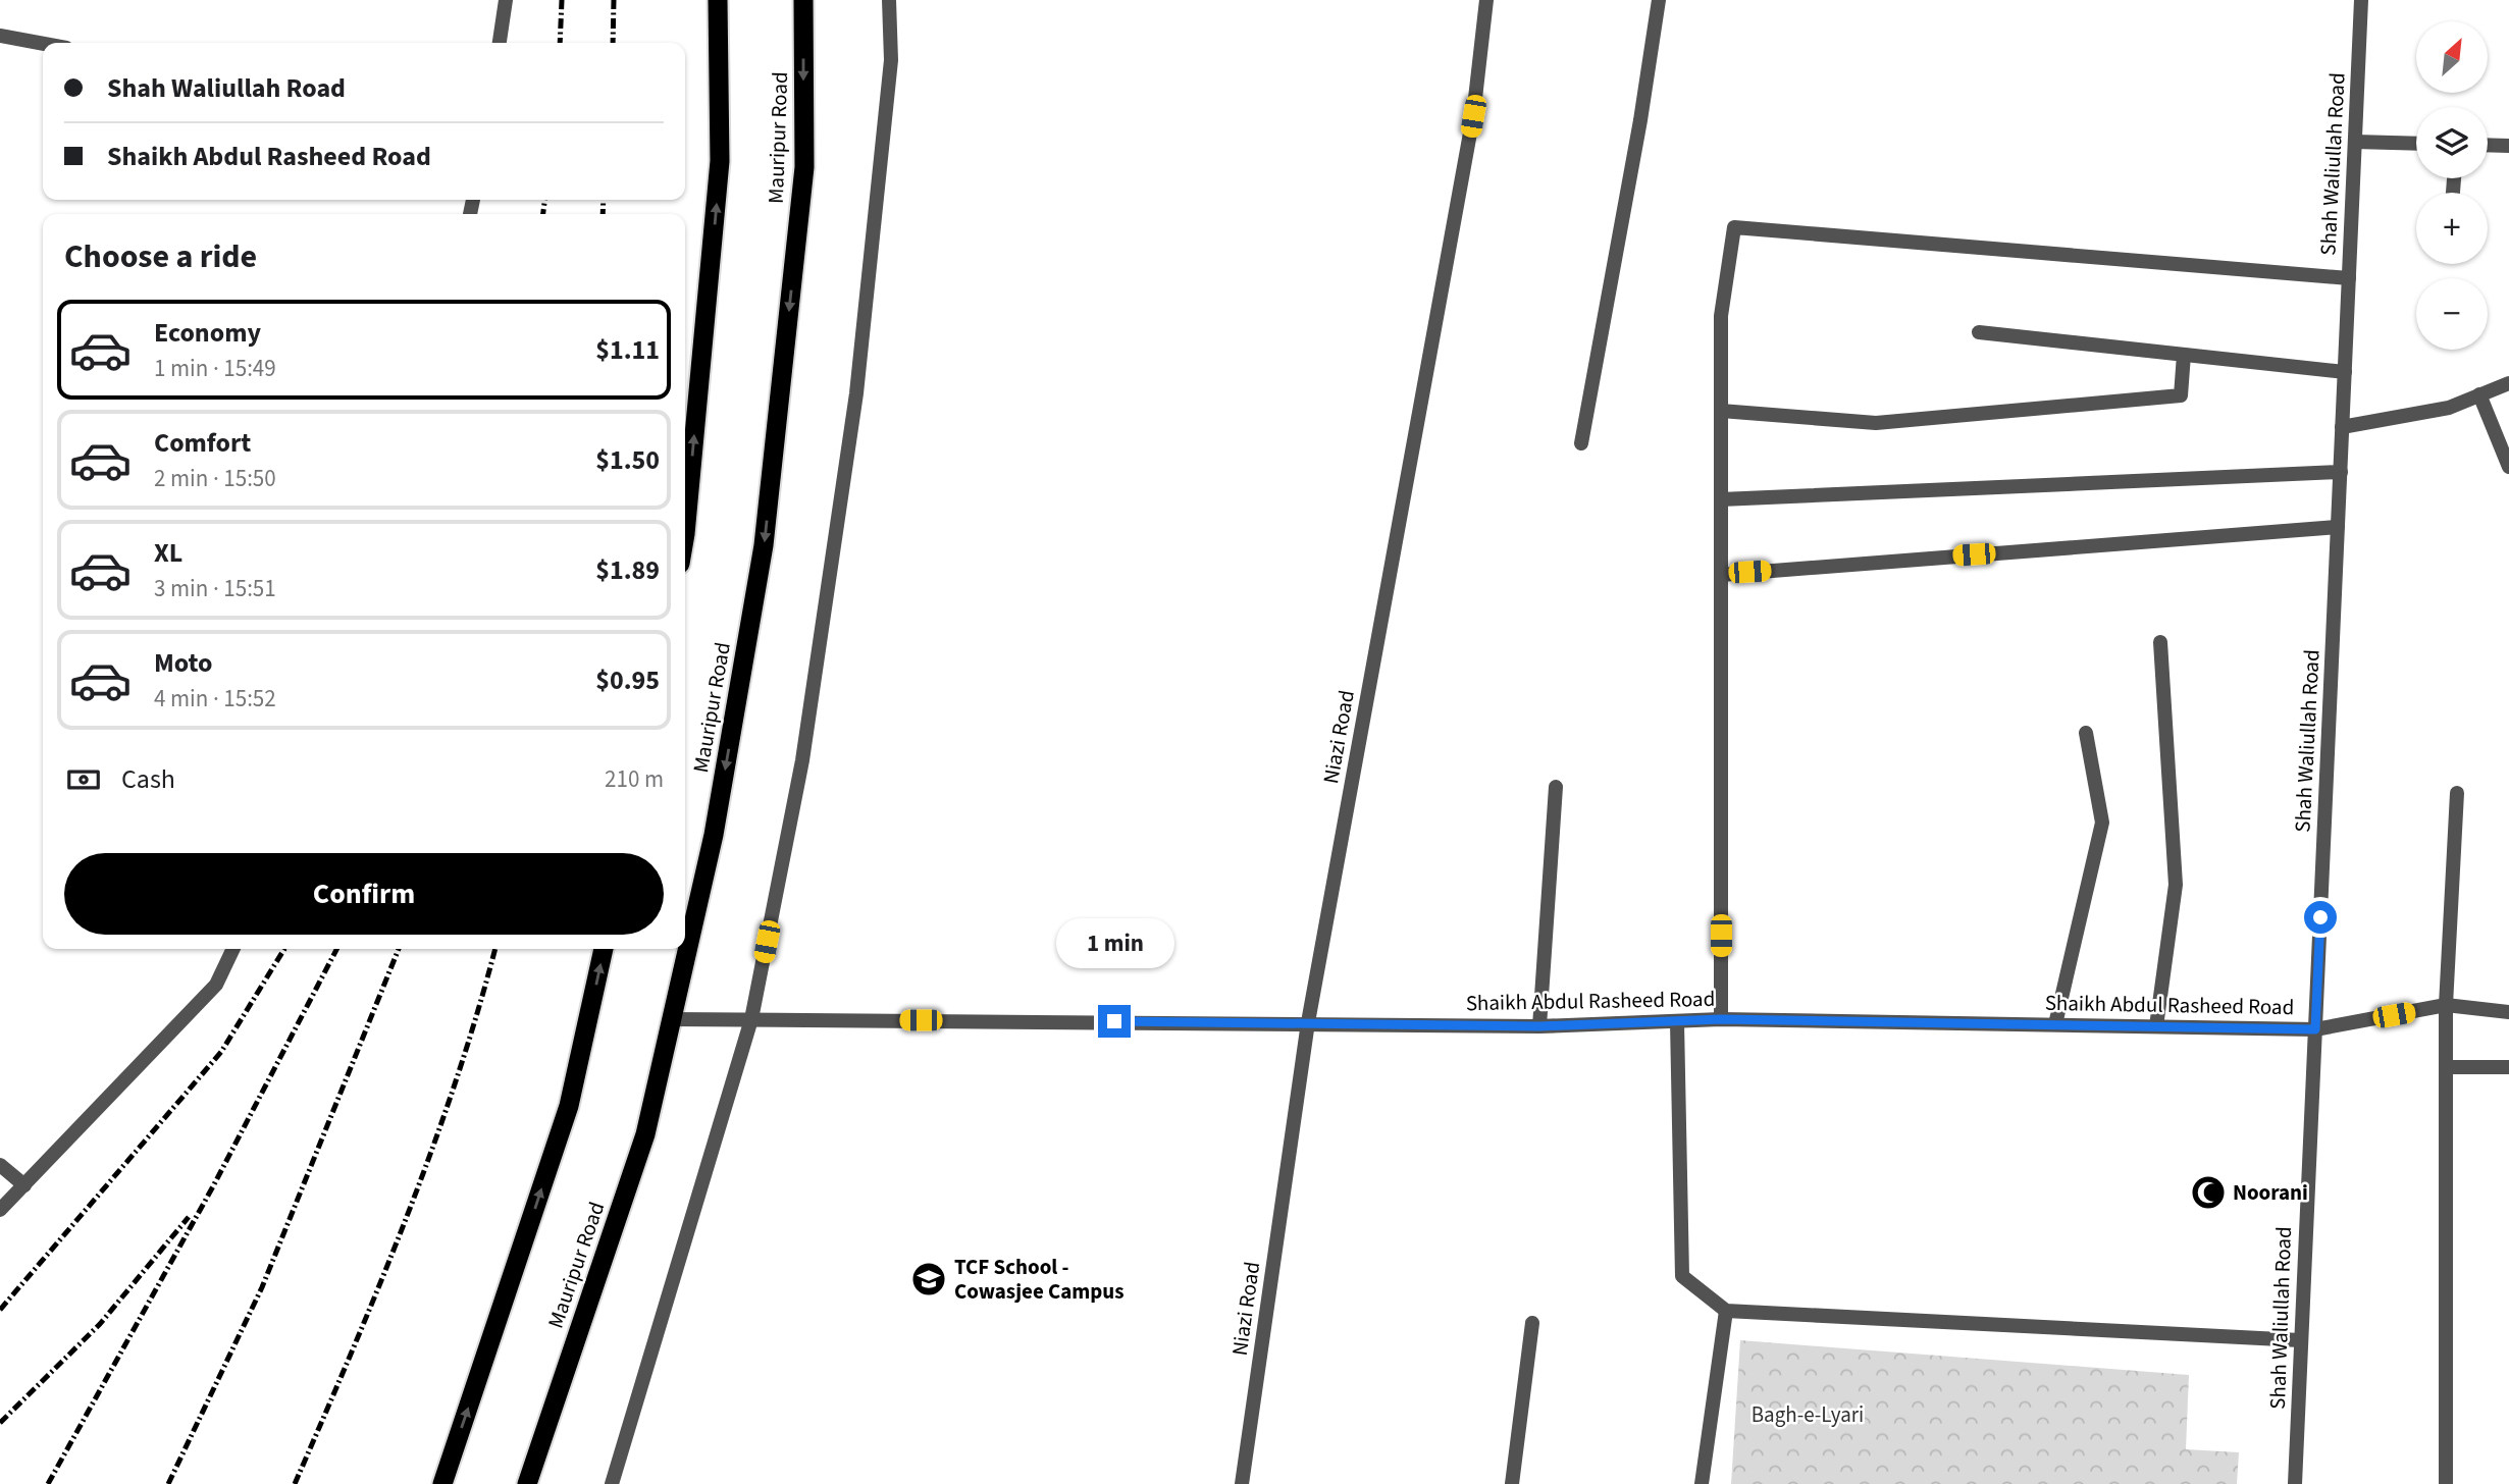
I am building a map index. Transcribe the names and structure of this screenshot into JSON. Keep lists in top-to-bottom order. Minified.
{"streets":{"highway":["Mauripur Road"],"street":["Shah Waliullah Road","Niazi Road","Shaikh Abdul Rasheed Road"]},"crossings":[["Mauripur Road","Shaikh Abdul Rasheed Road"],["Shah Waliullah Road","Shaikh Abdul Rasheed Road"],["Niazi Road","Shaikh Abdul Rasheed Road"]],"parks":["Bagh-e-Lyari"],"places":{"mosque":["Noorani"],"school or university":["TCF School - Cowasjee Campus"]},"north":"top right","page":{"map_buttons":["+","−"],"banner":["Shah Waliullah Road","Shaikh Abdul Rasheed Road"],"heading":"Choose a ride","list":[{"name":"Economy","note":"1 min · 15:49","value":"$1.11"},{"name":"Comfort","note":"2 min · 15:50","value":"$1.50"},{"name":"XL","note":"3 min · 15:51","value":"$1.89"},{"name":"Moto","note":"4 min · 15:52","value":"$0.95"}],"pay":["Cash","210 m"],"buttons":"Confirm","bubble":"1 min"}}
